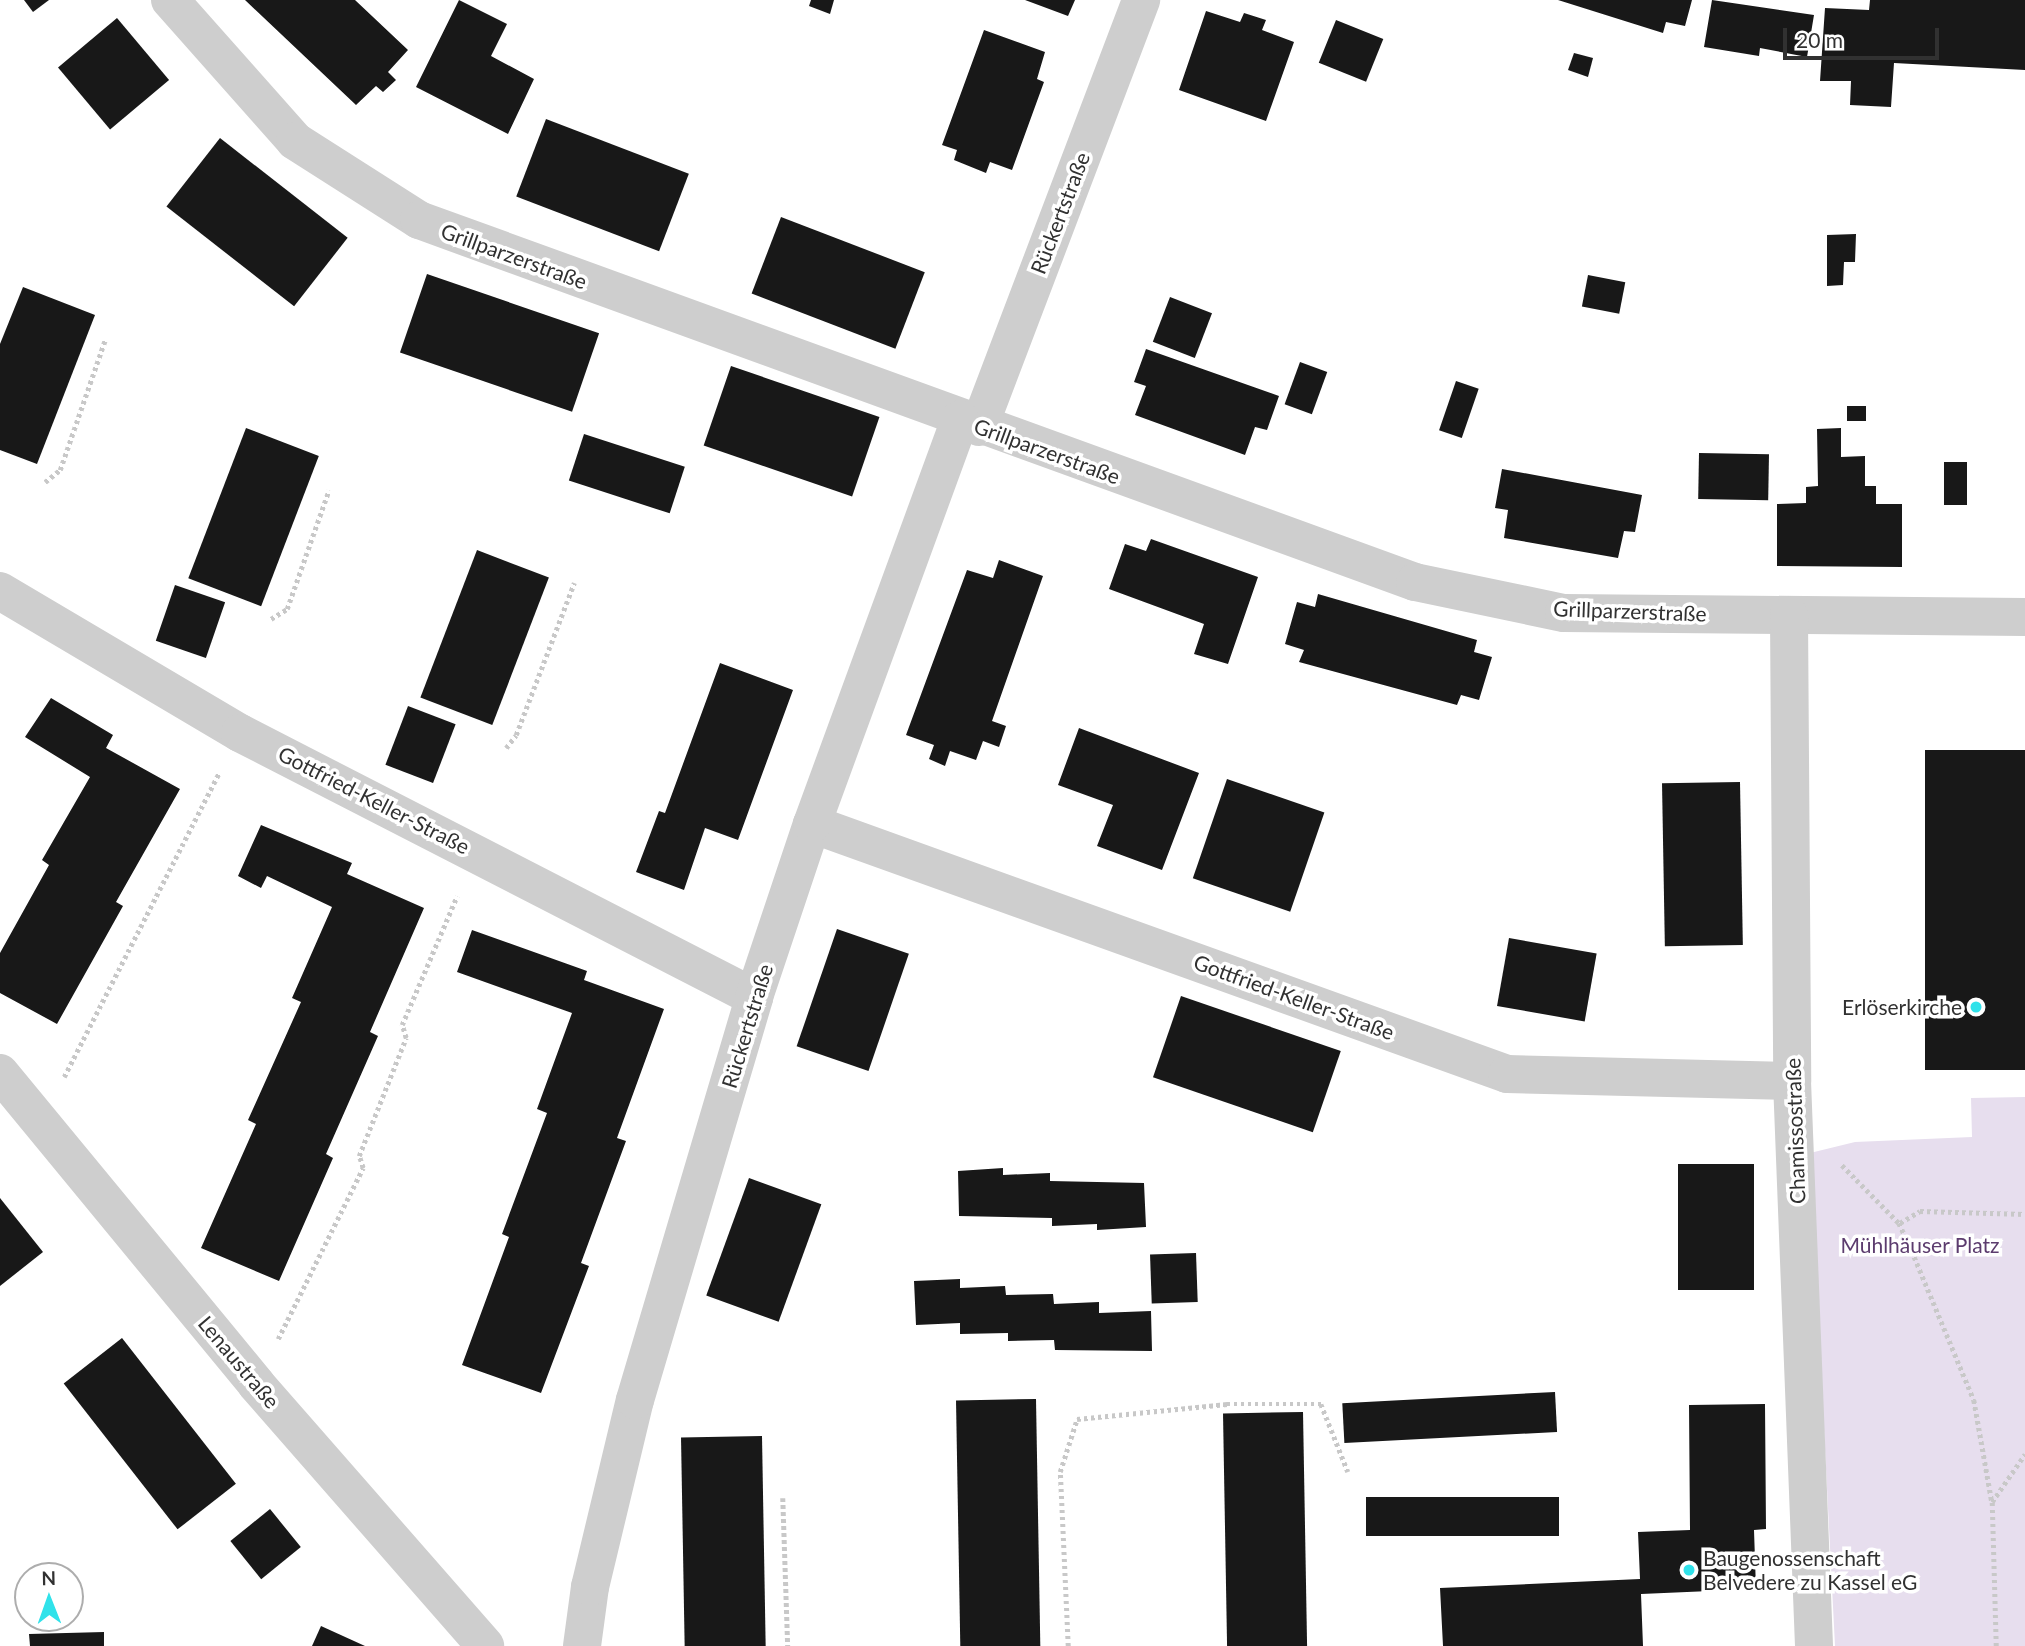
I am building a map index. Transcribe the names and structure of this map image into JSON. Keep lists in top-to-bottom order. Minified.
{"streets":{"street":["Rückertstraße","Grillparzerstraße","Gottfried-Keller-Straße","Chamissostraße","Lenaustraße"]},"crossings":[["Rückertstraße","Grillparzerstraße"],["Rückertstraße","Gottfried-Keller-Straße"],["Grillparzerstraße","Chamissostraße"],["Gottfried-Keller-Straße","Chamissostraße"]],"parks":["Mühlhäuser Platz"],"places":["Erlöserkirche","Baugenossenschaft Belvedere zu Kassel eG"],"scale_bar":"20 m","north":"top"}
